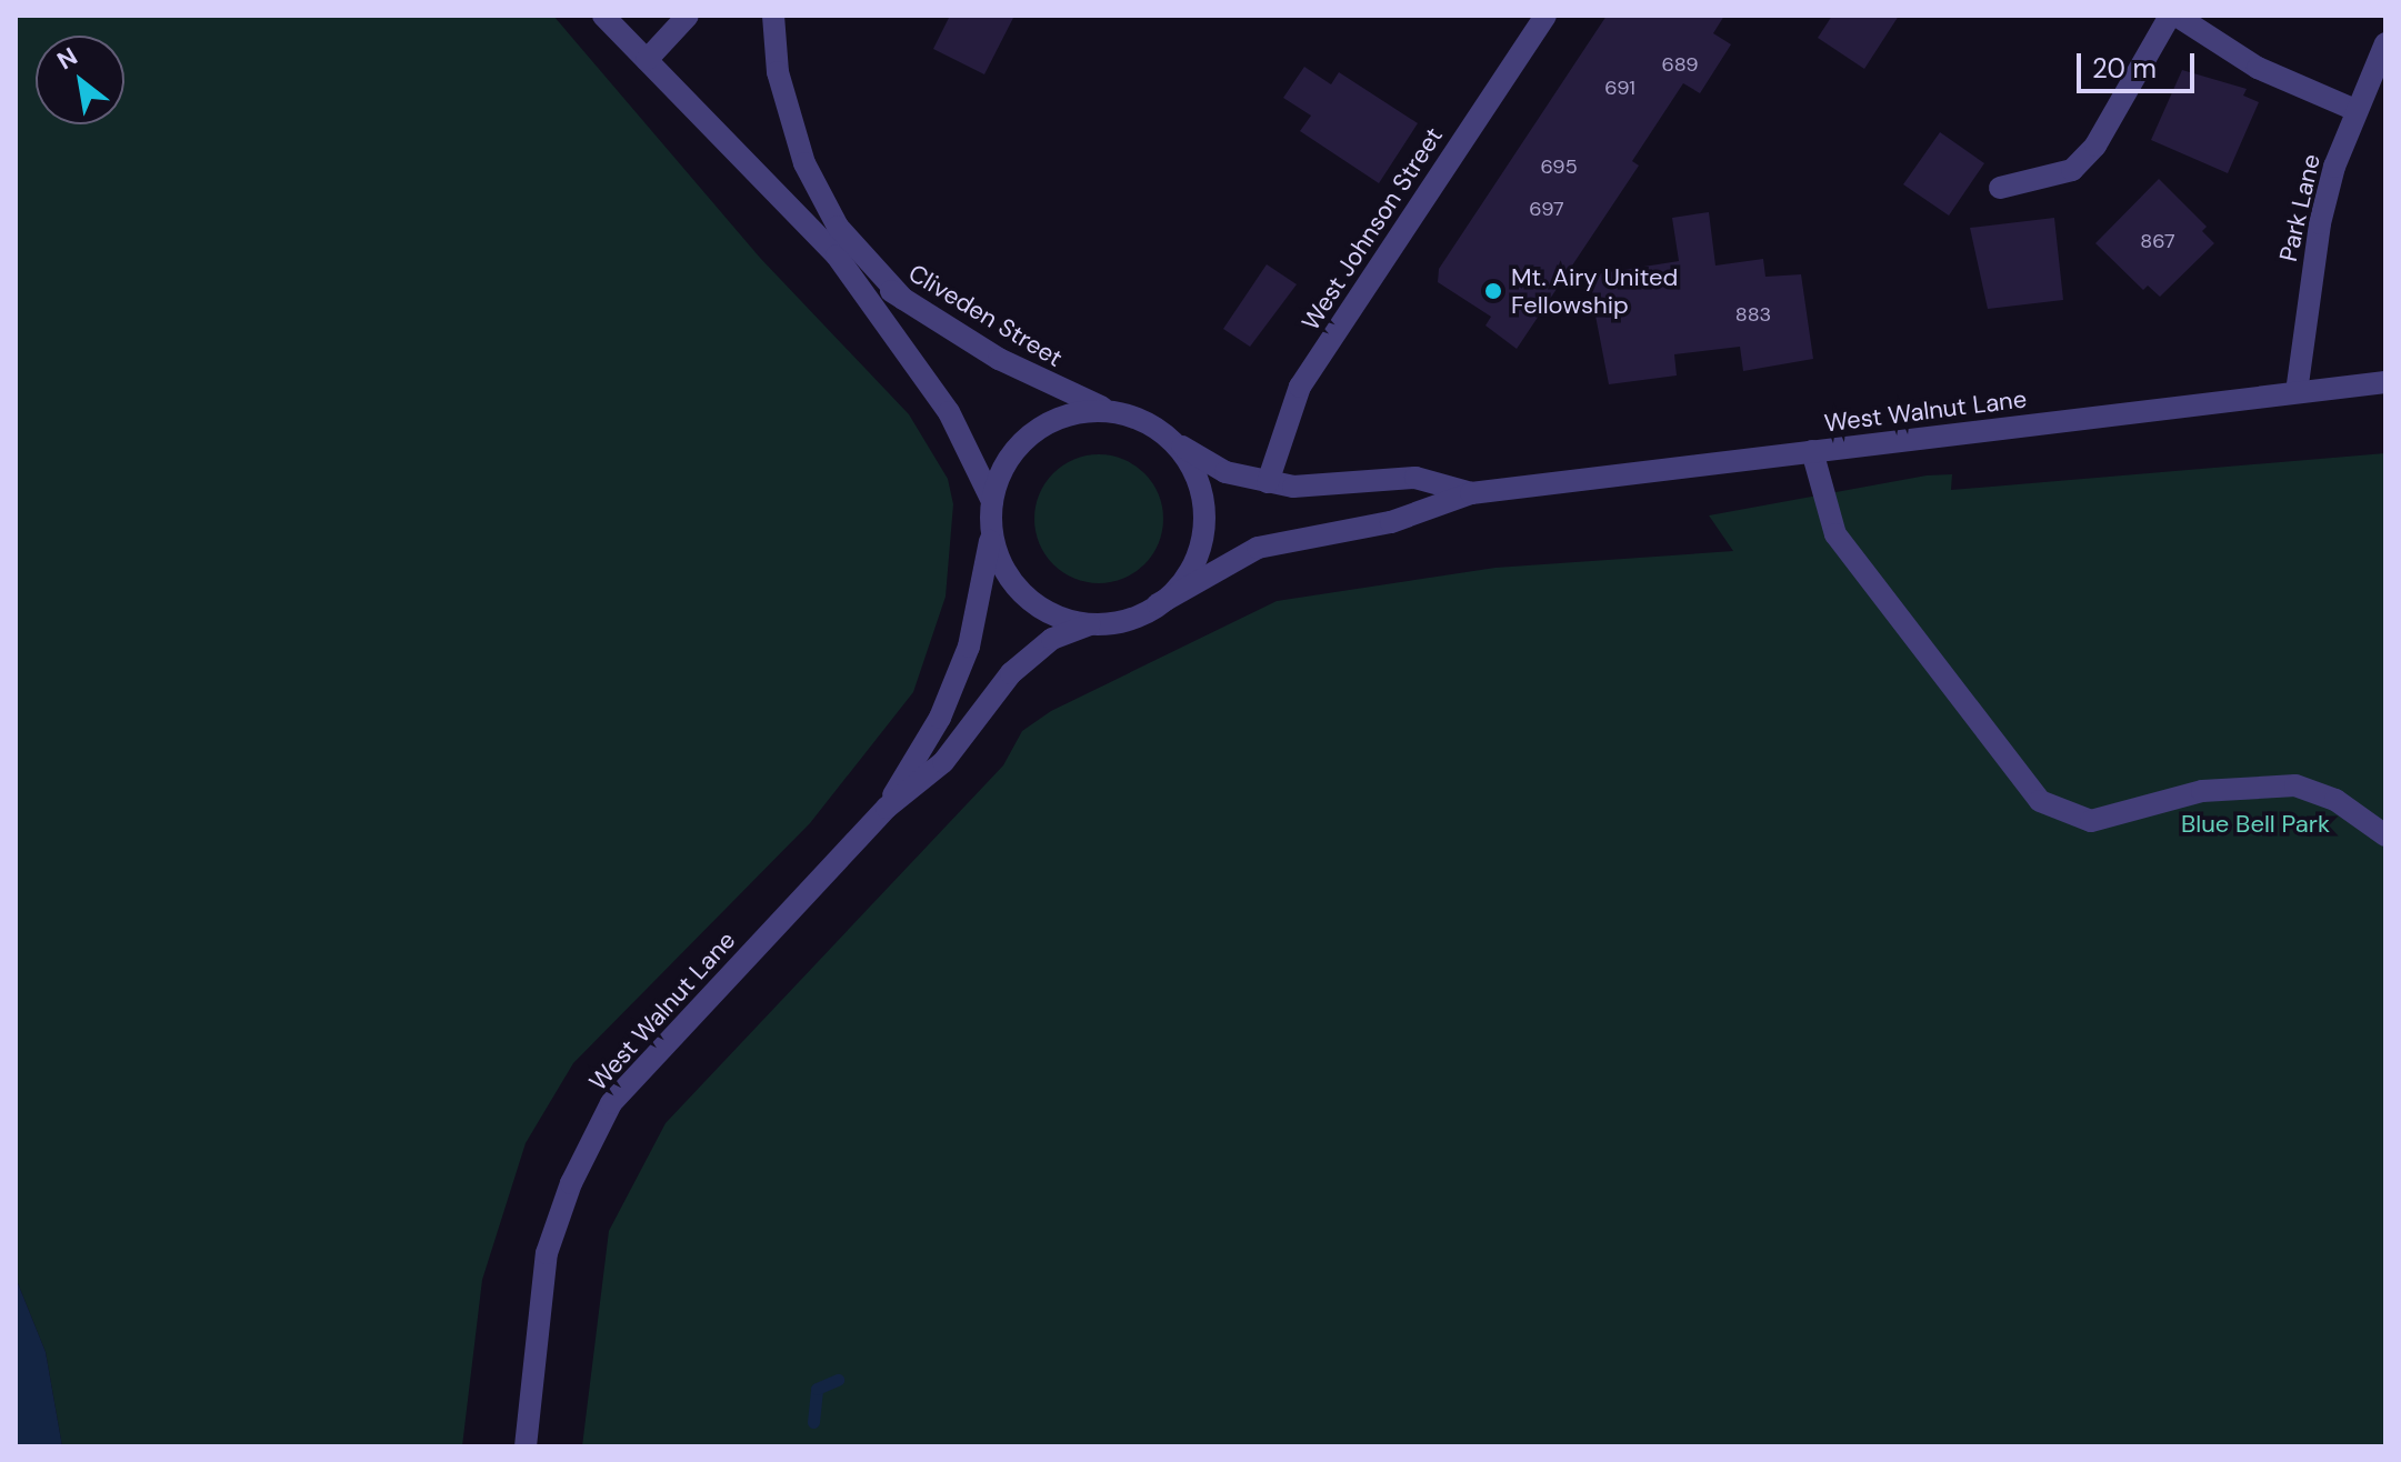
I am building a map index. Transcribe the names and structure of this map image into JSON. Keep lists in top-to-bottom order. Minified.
{"streets":{"street":["Park Lane","West Johnson Street","Cliveden Street","West Walnut Lane"]},"crossings":[["Park Lane","West Walnut Lane"],["West Johnson Street","West Walnut Lane"],["Cliveden Street","West Walnut Lane"]],"parks":["Blue Bell Park"],"places":["Mt. Airy United Fellowship"],"house_numbers":["689","691","695","697","867","883"],"scale_bar":"20 m","north":"top left"}
